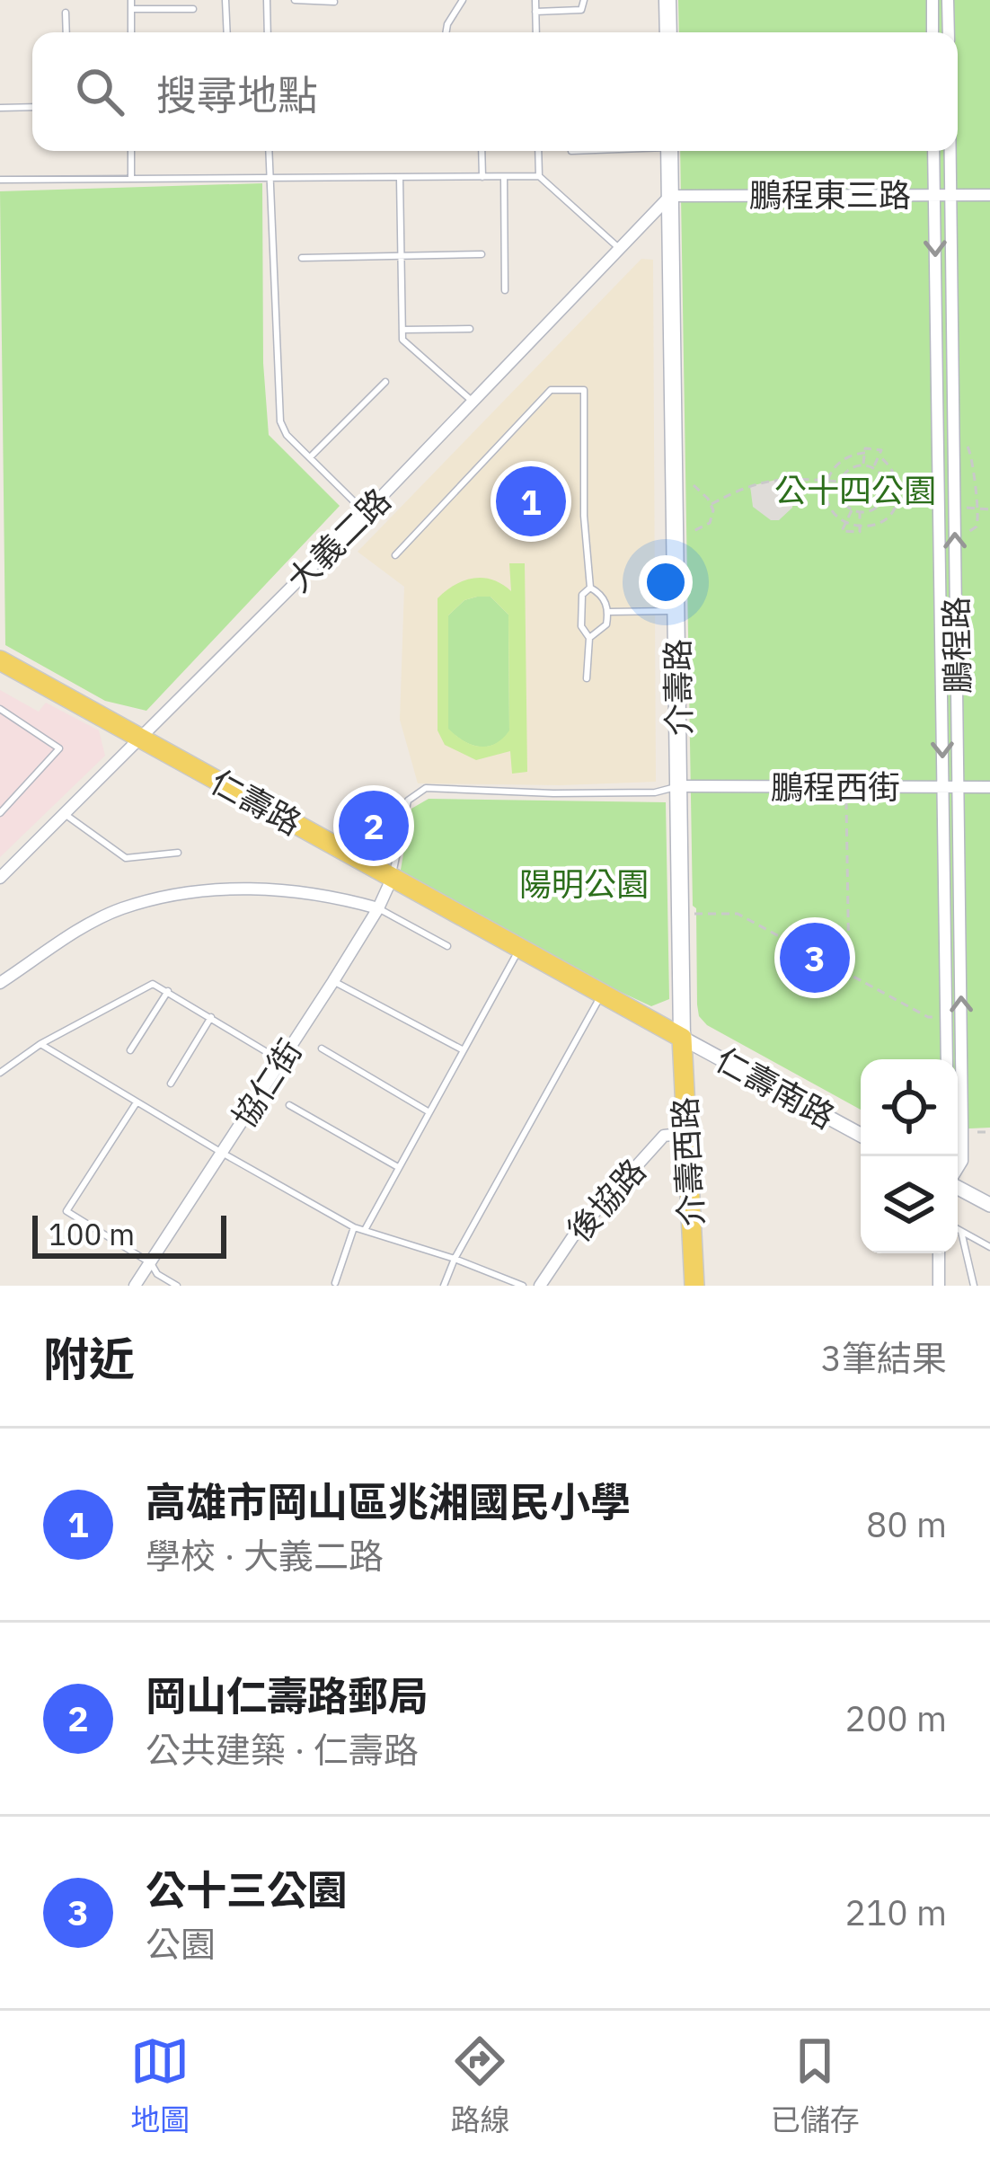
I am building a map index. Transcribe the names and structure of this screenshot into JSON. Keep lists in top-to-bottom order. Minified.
{"streets":{"main road":["介壽路","仁壽路","介壽西路"],"street":["鵬程東三路","大義二路","鵬程路","鵬程西街","協仁街","仁壽南路","後協路"]},"crossings":[["鵬程東三路","大義二路"],["鵬程東三路","鵬程路"],["鵬程東三路","介壽路"],["大義二路","介壽路"],["大義二路","仁壽路"],["鵬程路","鵬程西街"],["介壽路","鵬程西街"],["介壽路","仁壽路"],["介壽路","仁壽南路"],["介壽路","介壽西路"],["仁壽路","協仁街"],["仁壽路","仁壽南路"],["仁壽路","介壽西路"],["仁壽南路","介壽西路"],["介壽西路","後協路"]],"parks":["公十四公園","陽明公園"],"scale_bar":"100 m","page":{"search":"搜尋地點","pins":["1","2","3"],"scale":"100 m","heading":["附近","3筆結果"],"list":[{"mark":"1","name":"高雄市岡山區兆湘國民小學","note":"學校 · 大義二路","value":"80 m"},{"mark":"2","name":"岡山仁壽路郵局","note":"公共建築 · 仁壽路","value":"200 m"},{"mark":"3","name":"公十三公園","note":"公園","value":"210 m"}],"nav":["地圖","路線","已儲存"]}}
